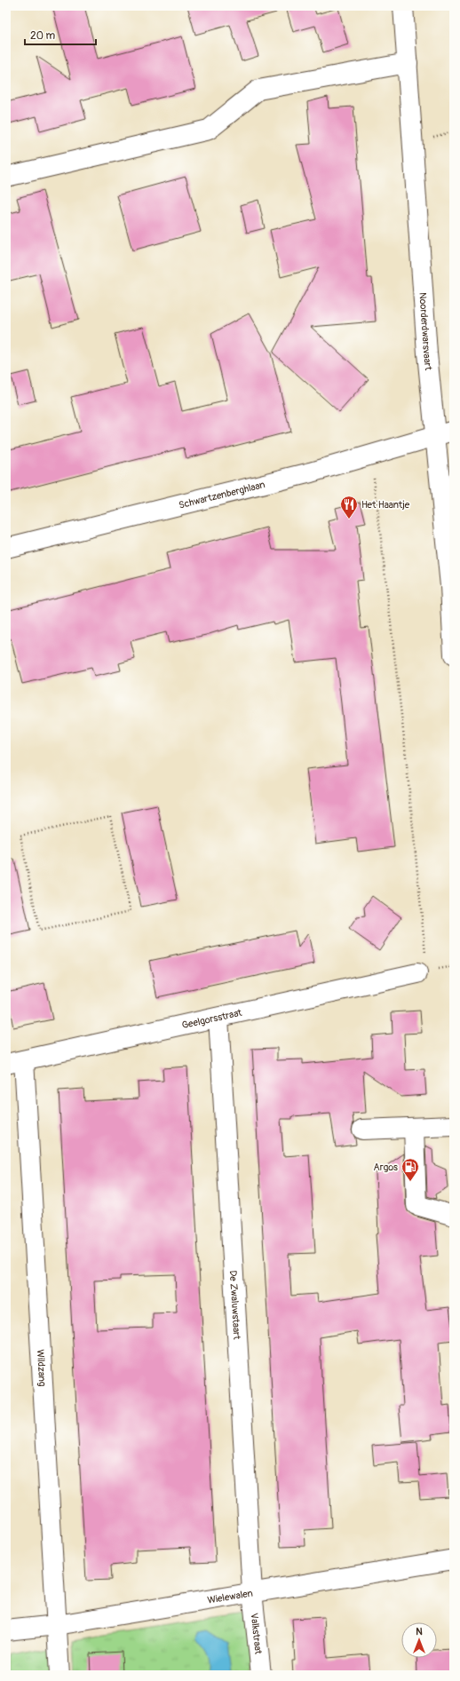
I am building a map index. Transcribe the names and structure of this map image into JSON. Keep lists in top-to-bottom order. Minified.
{"streets":{"street":["Noorderdwarsvaart","Schwartzenberghlaan","Geelgorsstraat","De Zwaluwstaart","Wildzang","Wielewalen","Valkstraat"]},"crossings":[["Noorderdwarsvaart","Schwartzenberghlaan"],["Geelgorsstraat","De Zwaluwstaart"],["Geelgorsstraat","Wildzang"],["De Zwaluwstaart","Wielewalen"],["De Zwaluwstaart","Valkstraat"],["Wildzang","Wielewalen"],["Wielewalen","Valkstraat"]],"places":{"restaurant":["Het Haantje"],"fuel station":["Argos"]},"scale_bar":"20 m","north":"top"}
